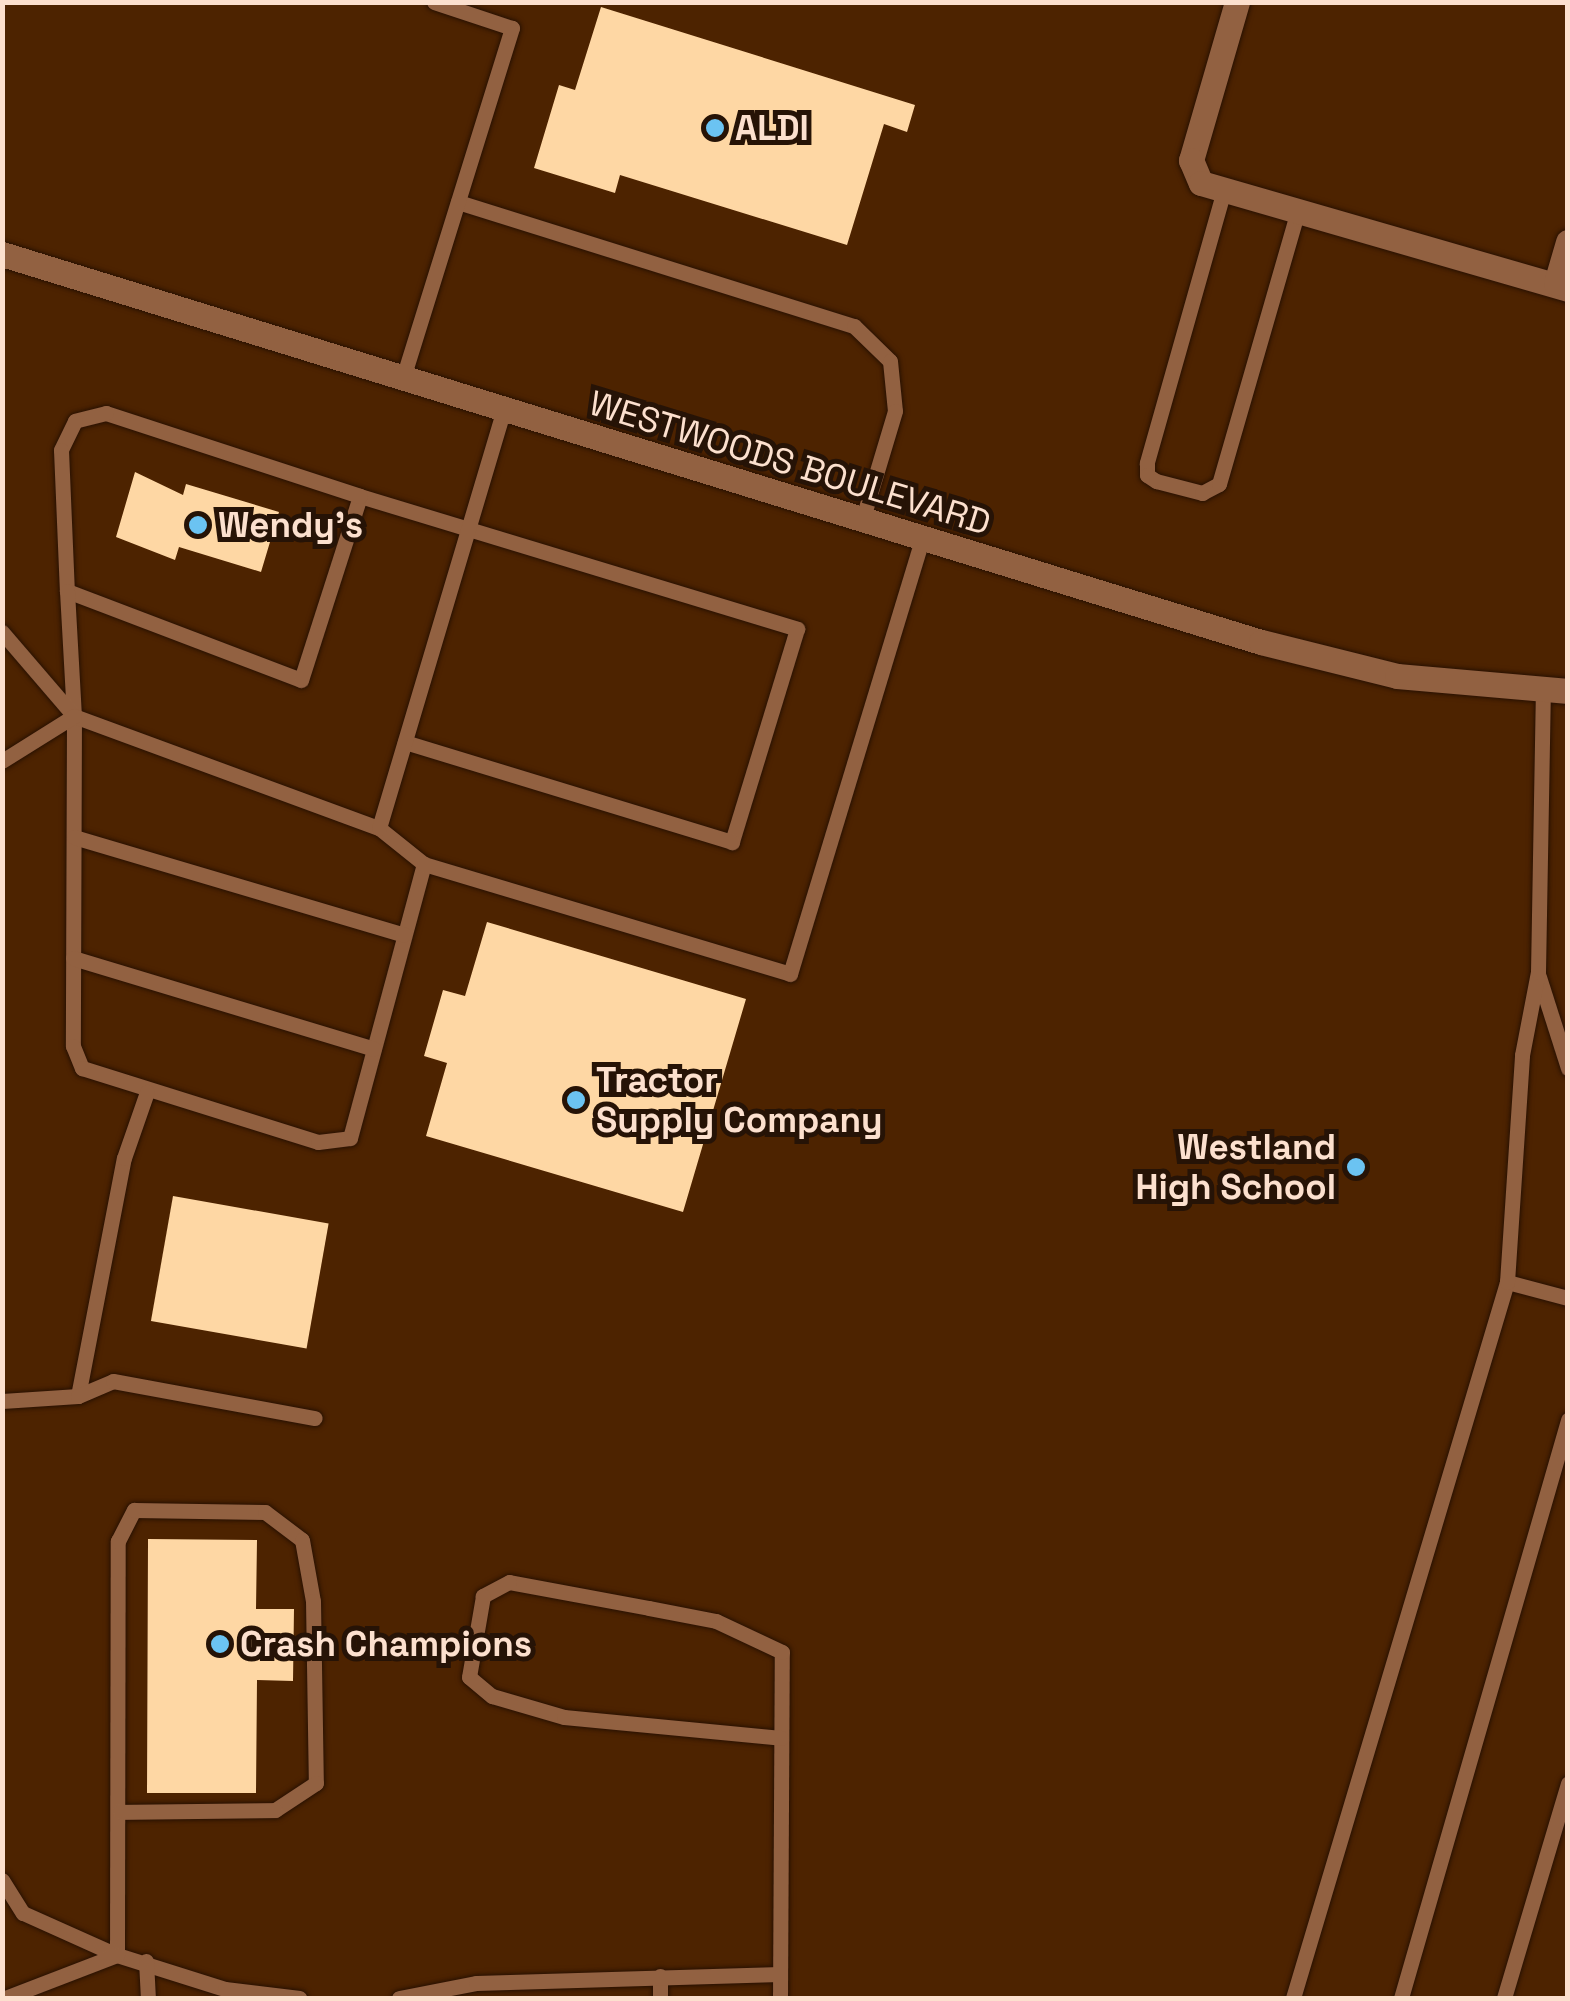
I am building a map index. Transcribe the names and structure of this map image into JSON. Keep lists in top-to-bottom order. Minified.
{"streets":{"street":["WESTWOODS BOULEVARD"]},"places":["ALDI","Wendy's","Tractor Supply Company","Westland High School","Crash Champions"]}
